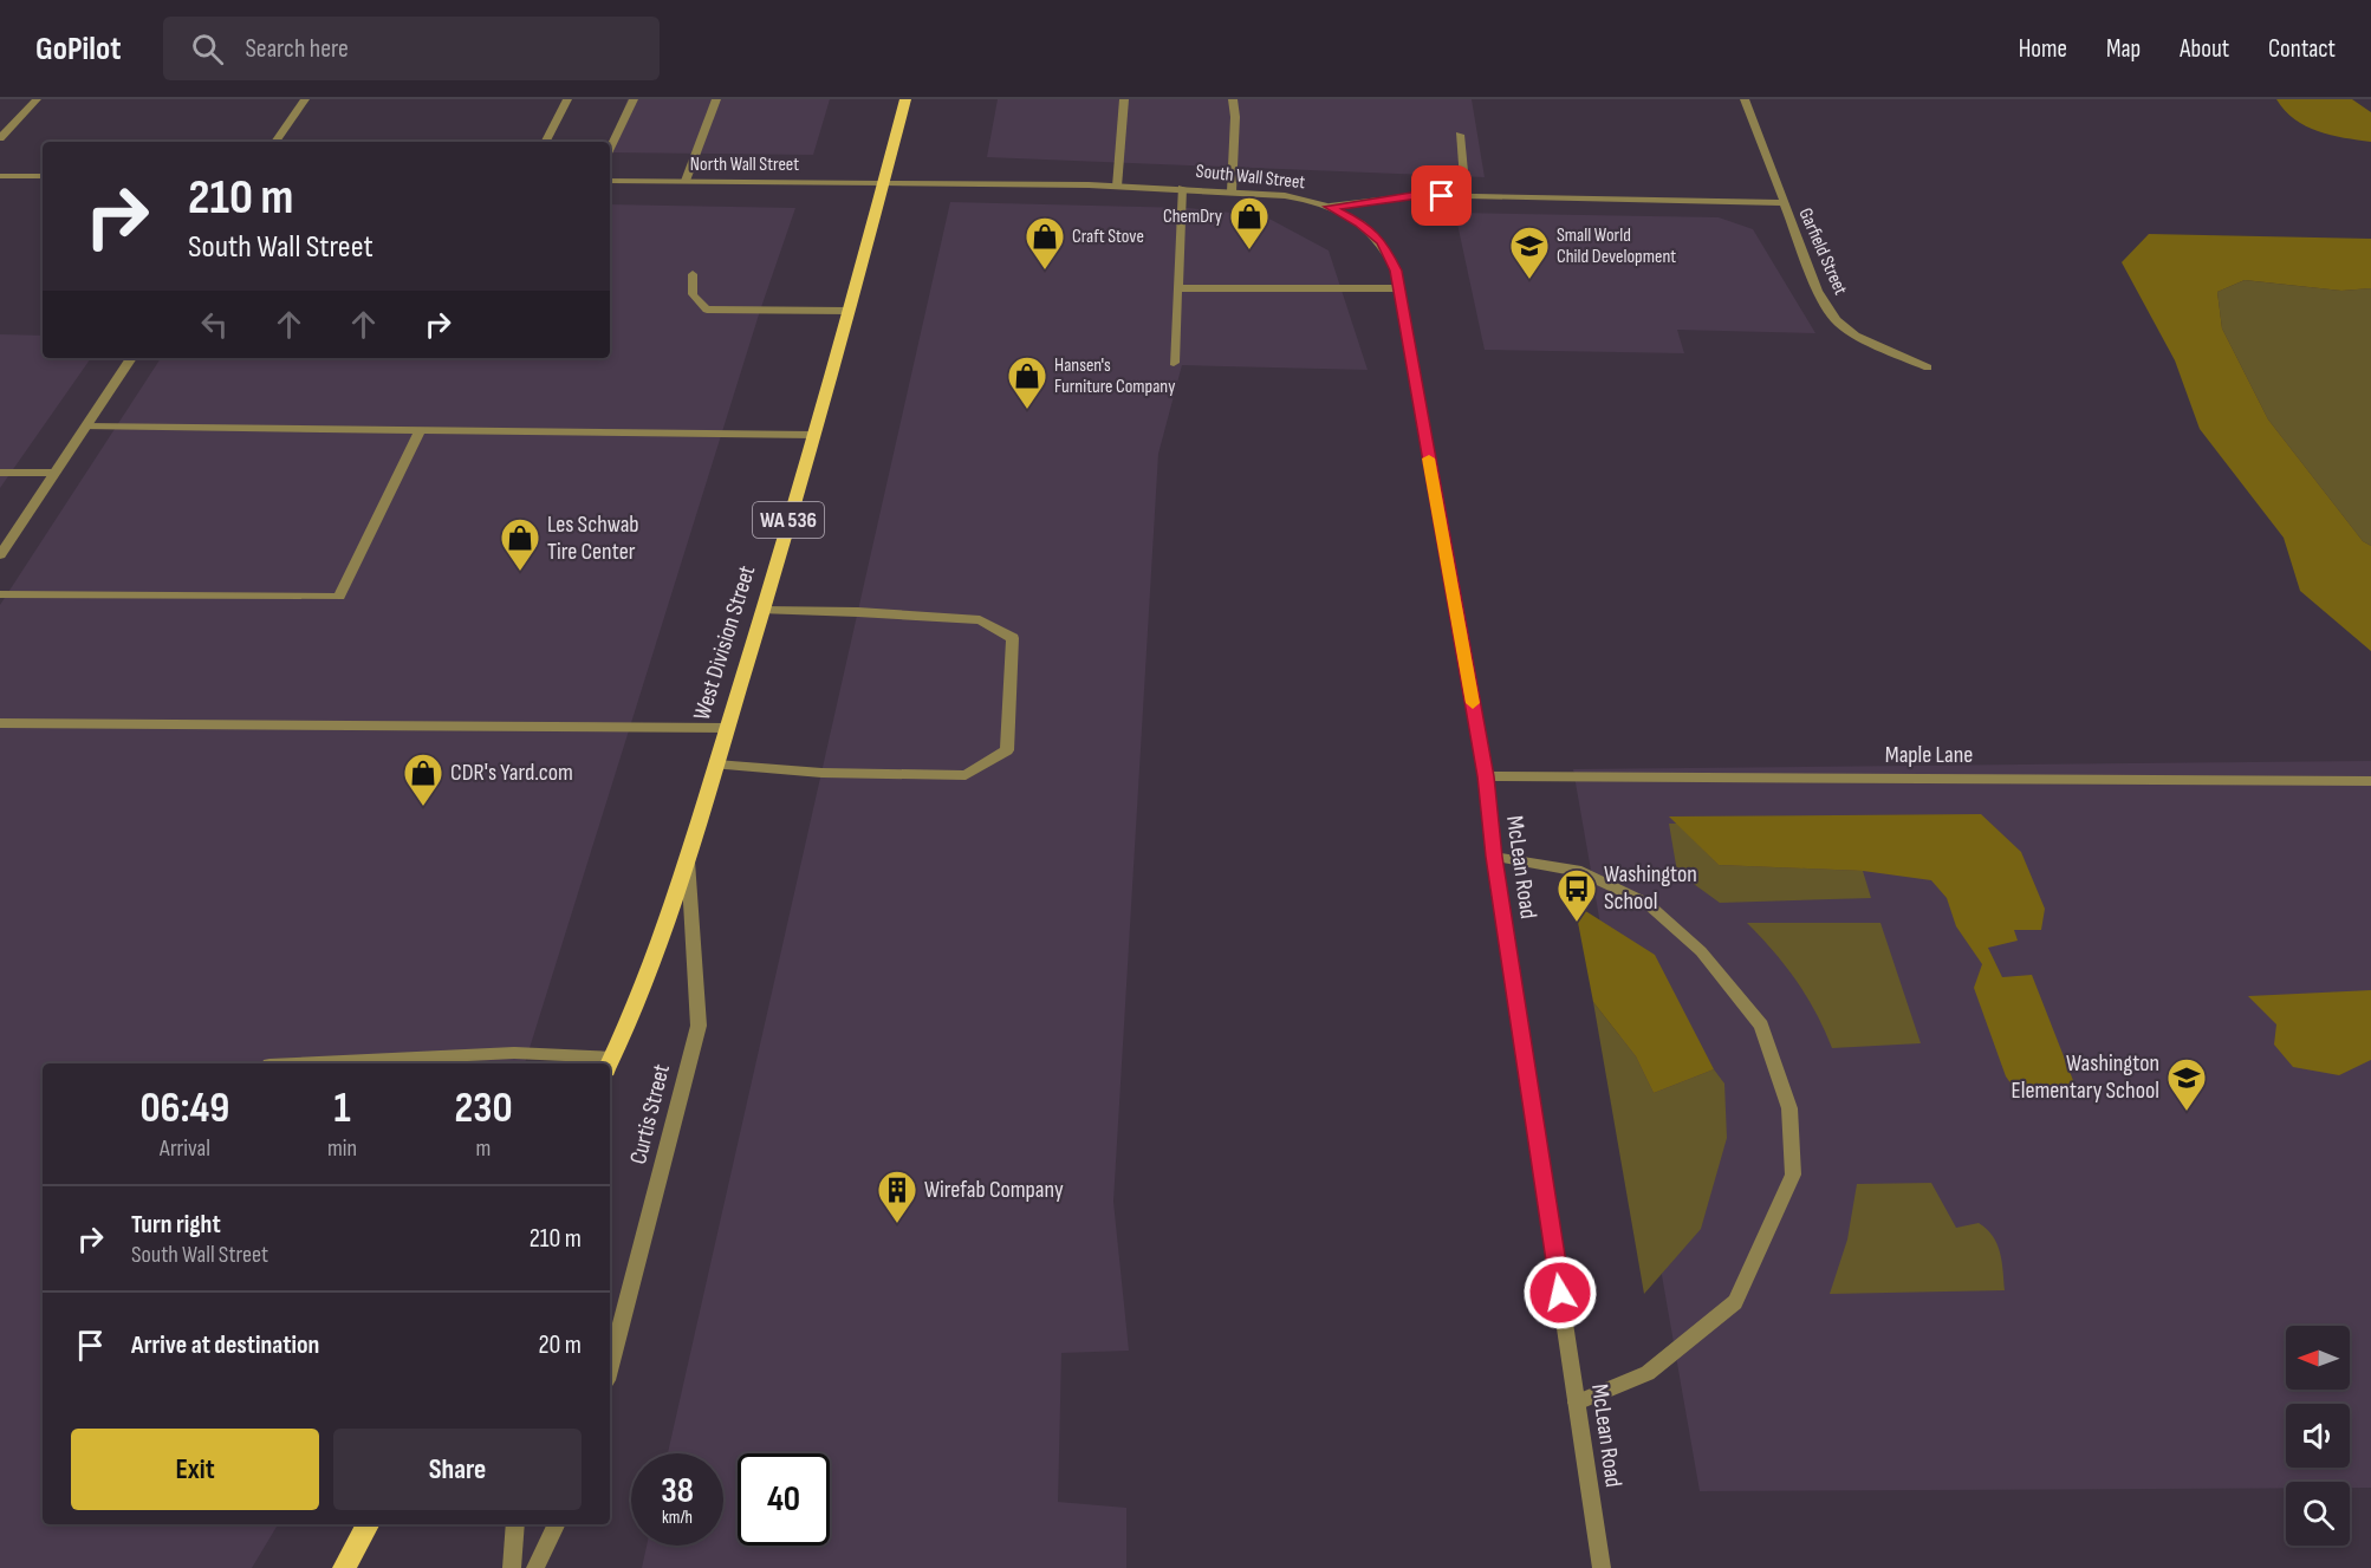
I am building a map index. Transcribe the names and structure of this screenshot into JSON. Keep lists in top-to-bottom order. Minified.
{"streets":{"main road":["WA 536","West Division Street"],"street":["North Wall Street","South Wall Street","Garfield Street","Maple Lane","McLean Road","Curtis Street"]},"crossings":[["North Wall Street","South Wall Street"],["North Wall Street","West Division Street"],["South Wall Street","Garfield Street"],["South Wall Street","West Division Street"],["South Wall Street","McLean Road"],["West Division Street","Curtis Street"],["Maple Lane","McLean Road"]],"places":{"shop":["ChemDry","Craft Stove","Hansen's Furniture Company","Les Schwab Tire Center","CDR's Yard.com"],"school or university":["Small World Child Development","Washington Elementary School"],"bus stop":["Washington School"],"building":["Wirefab Company"]},"north":"left","page":{"header":"GoPilot","search":"Search here","nav":["Home","Map","About","Contact"],"turn":["210 m","South Wall Street"],"eta":["06:49","Arrival","1","min","230","m"],"list":[{"name":"Turn right","note":"South Wall Street","value":"210 m"},{"name":"Arrive at destination","value":"20 m"}],"buttons":["Exit","Share"],"speed":"38 km/h","limit":"40"}}
